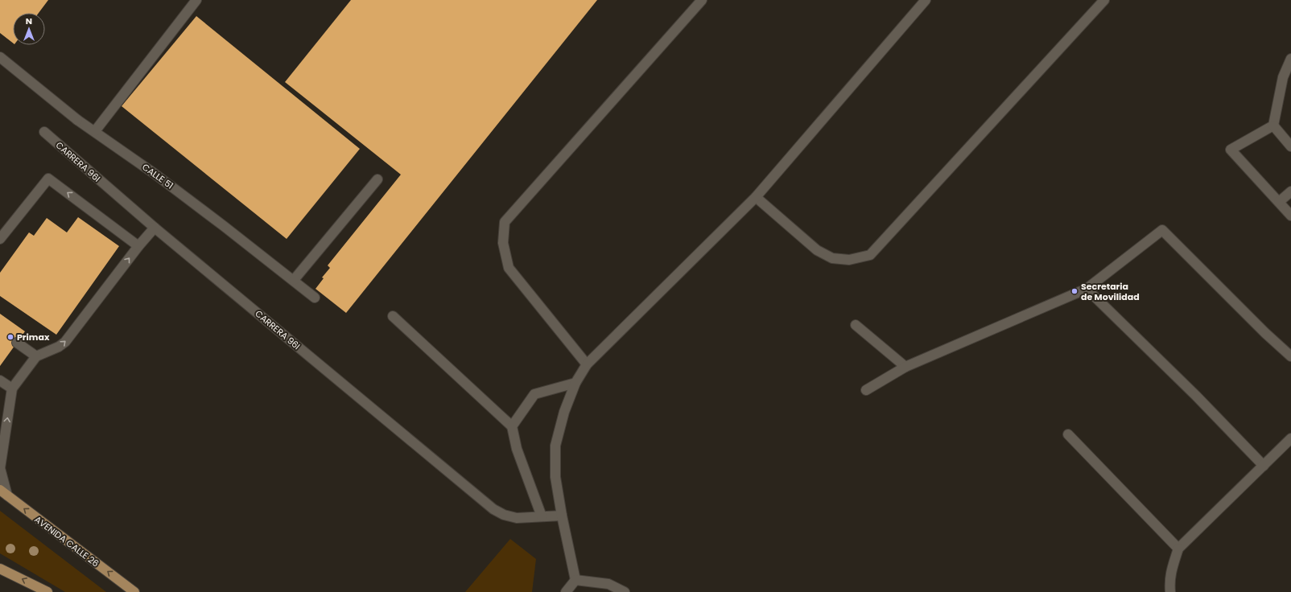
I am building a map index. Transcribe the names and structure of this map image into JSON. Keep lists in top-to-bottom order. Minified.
{"streets":{"main road":["AVENIDA CALLE 26"],"street":["CARRERA 96I","CALLE 51"]},"places":["Secretaria de Movilidad","Primax"],"north":"top"}
